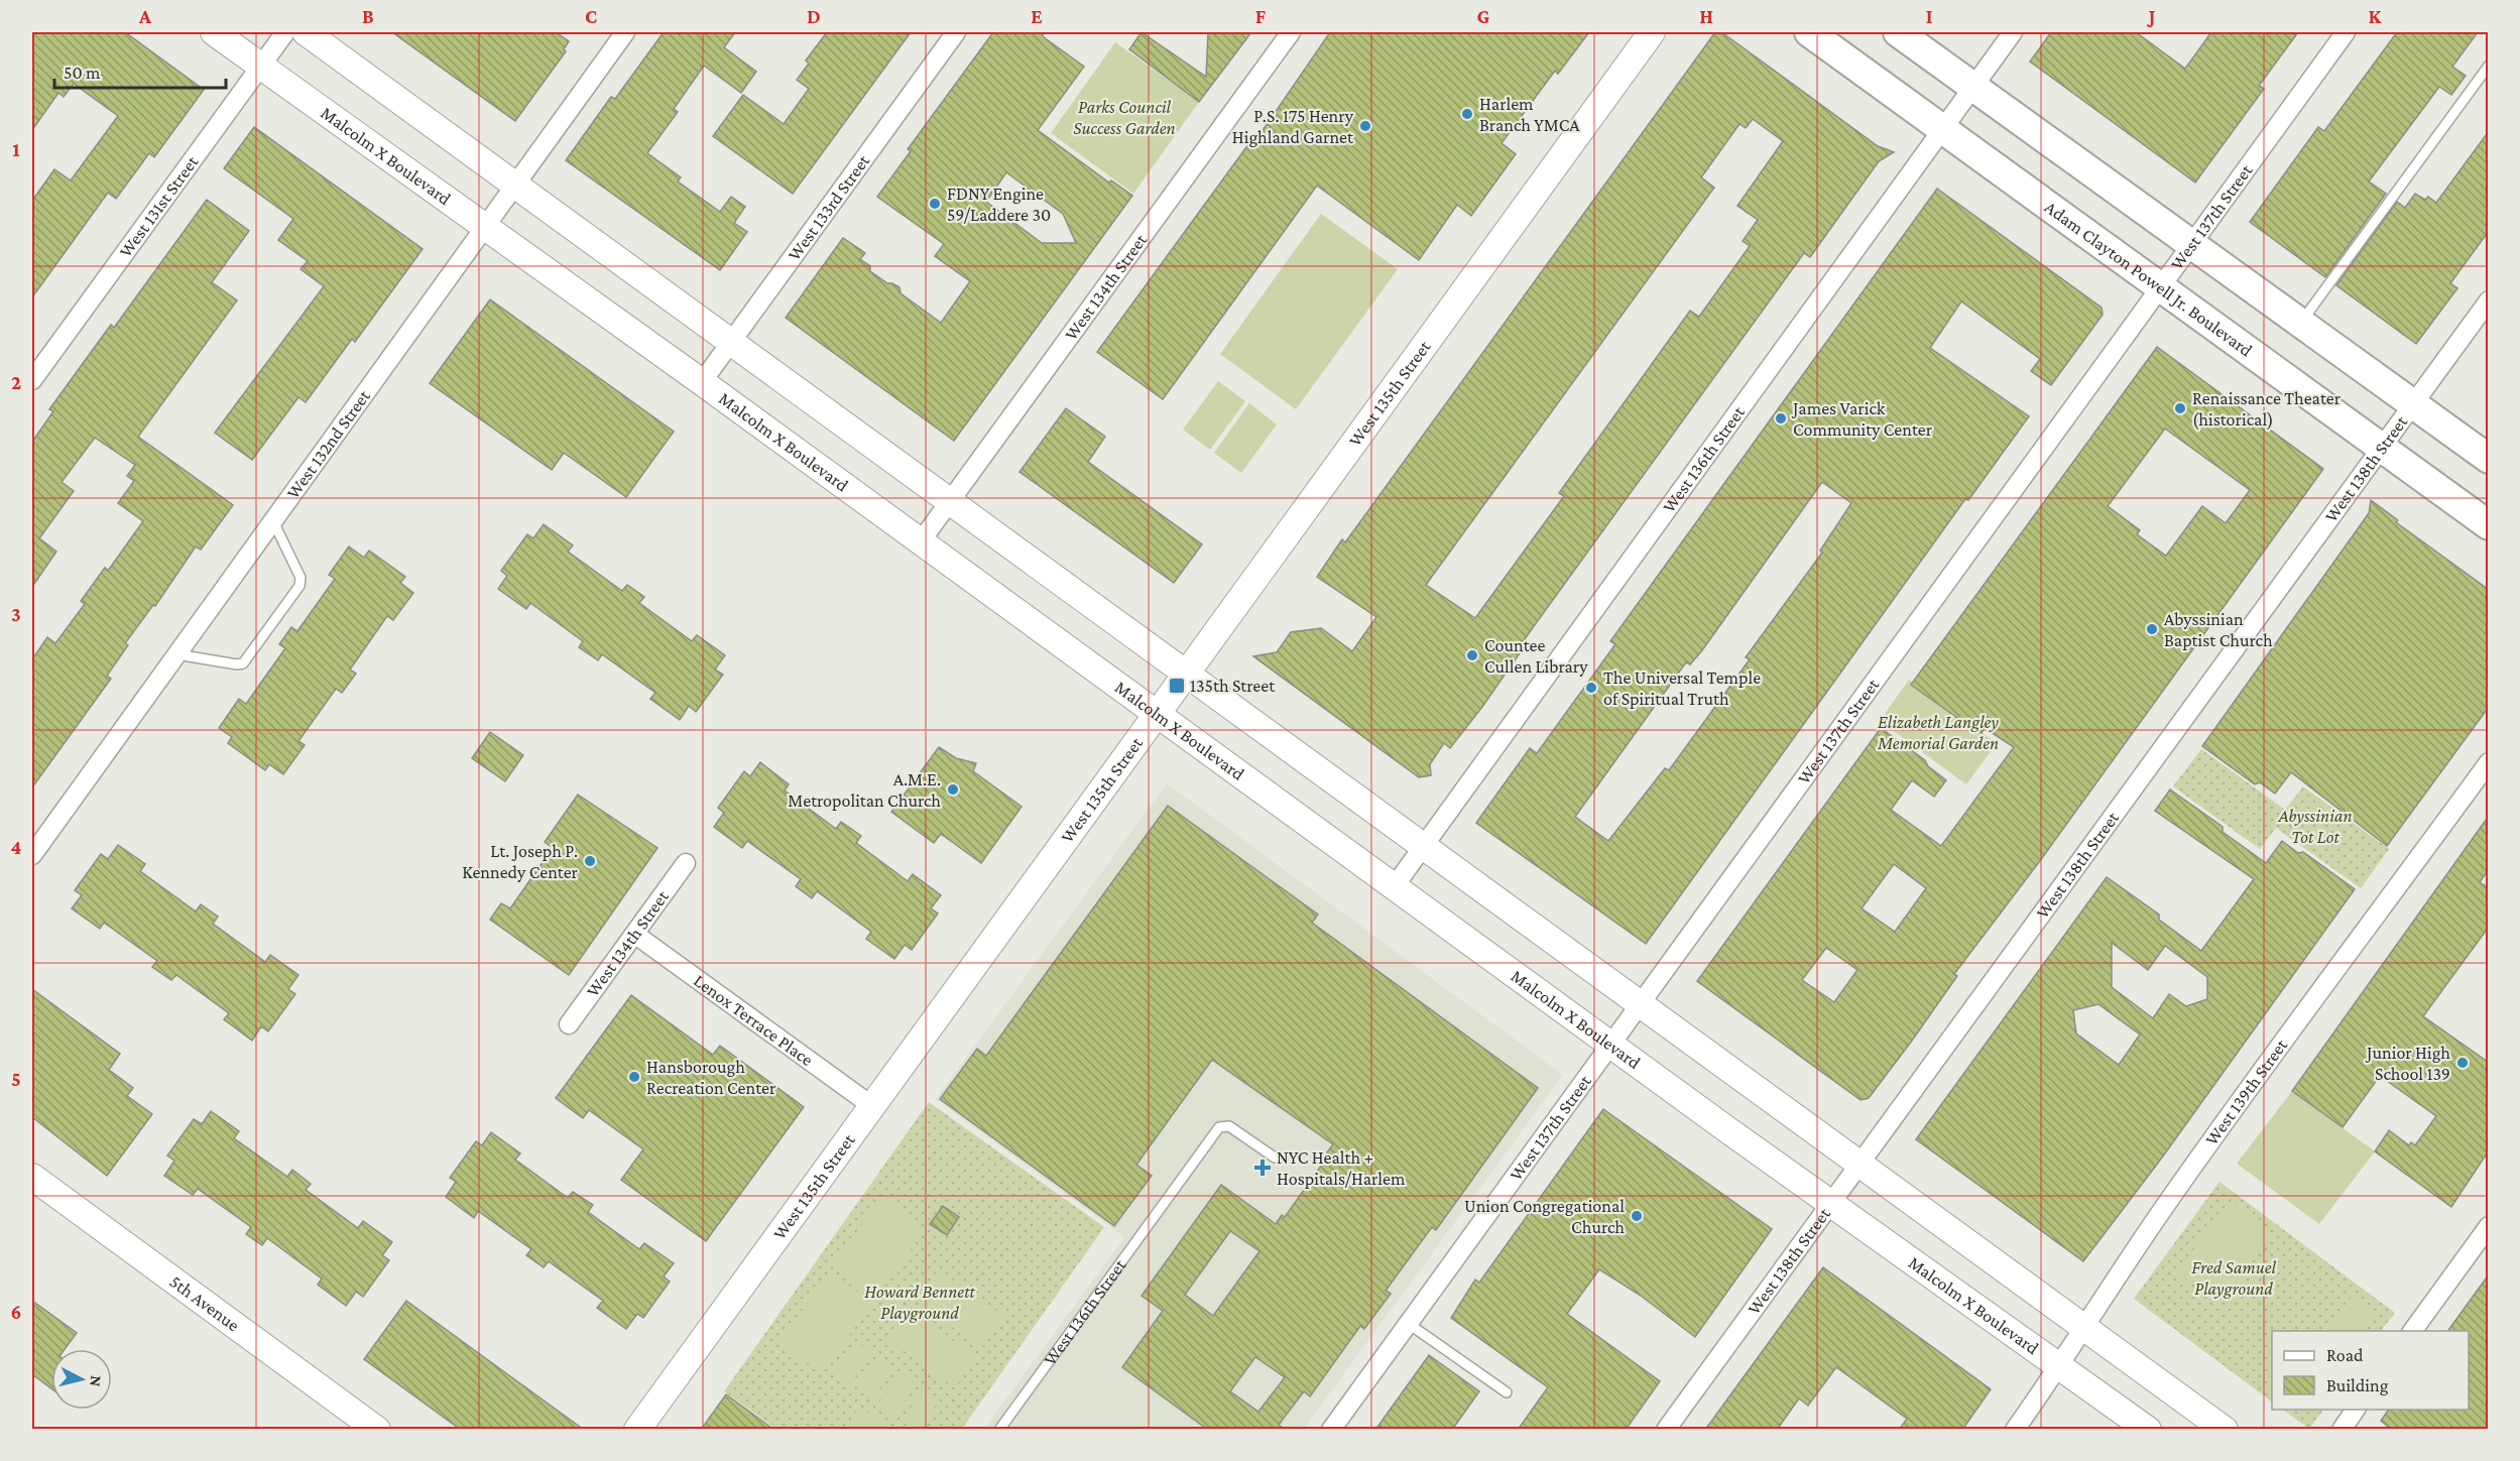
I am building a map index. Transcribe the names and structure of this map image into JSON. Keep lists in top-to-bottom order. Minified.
{"streets":{"main road":["Malcolm X Boulevard","Adam Clayton Powell Jr. Boulevard","West 135th Street","5th Avenue"],"street":["West 131st Street","West 133rd Street","West 137th Street","West 134th Street","West 132nd Street","West 136th Street","West 138th Street","Lenox Terrace Place","West 139th Street"]},"crossings":[["Malcolm X Boulevard","West 131st Street"],["Malcolm X Boulevard","West 133rd Street"],["Malcolm X Boulevard","West 137th Street"],["Malcolm X Boulevard","West 134th Street"],["Malcolm X Boulevard","West 135th Street"],["Malcolm X Boulevard","West 132nd Street"],["Malcolm X Boulevard","West 136th Street"],["Malcolm X Boulevard","West 138th Street"],["Malcolm X Boulevard","West 139th Street"],["West 137th Street","Adam Clayton Powell Jr. Boulevard"],["Adam Clayton Powell Jr. Boulevard","West 136th Street"],["Adam Clayton Powell Jr. Boulevard","West 138th Street"],["West 134th Street","Lenox Terrace Place"],["West 135th Street","Lenox Terrace Place"]],"parks":["Parks Council Success Garden","Elizabeth Langley Memorial Garden","Abyssinian Tot Lot","Fred Samuel Playground","Howard Bennett Playground"],"places":{"other":["Harlem Branch YMCA","P.S. 175 Henry Highland Garnet","FDNY Engine 59/Laddere 30","Renaissance Theater (historical)","James Varick Community Center","Abyssinian Baptist Church","Countee Cullen Library","The Universal Temple of Spiritual Truth","A.M.E. Metropolitan Church","Lt. Joseph P. Kennedy Center","Junior High School 139","Hansborough Recreation Center","Union Congregational Church"],"transit":["135th Street"],"health":["NYC Health + Hospitals/Harlem"]},"legend":["Road","Building"],"scale_bar":"50 m","north":"right","grid":{"columns":["A","B","C","D","E","F","G","H","I","J","K"],"rows":["1","2","3","4","5","6"]}}
